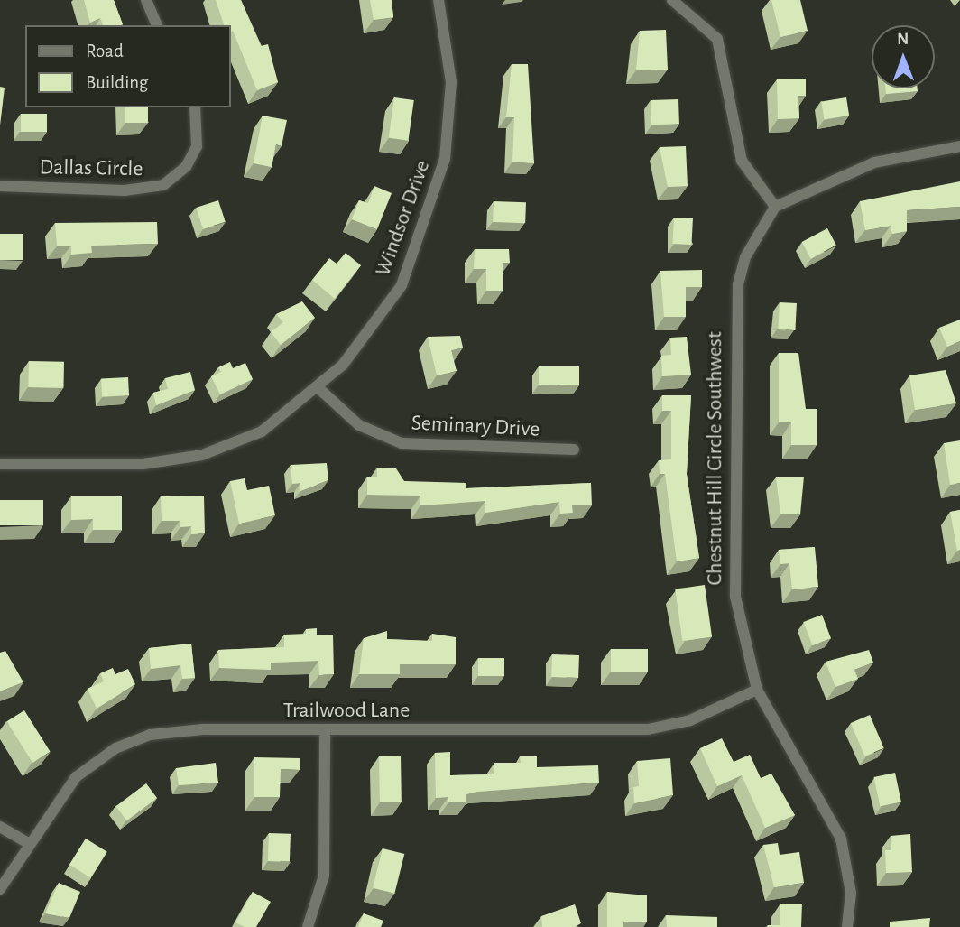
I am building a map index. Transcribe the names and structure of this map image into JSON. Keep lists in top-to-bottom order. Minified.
{"streets":{"street":["Dallas Circle","Windsor Drive","Seminary Drive","Chestnut Hill Circle Southwest","Trailwood Lane"]},"crossings":[["Windsor Drive","Seminary Drive"],["Chestnut Hill Circle Southwest","Trailwood Lane"]],"legend":["Road","Building"],"north":"top"}
